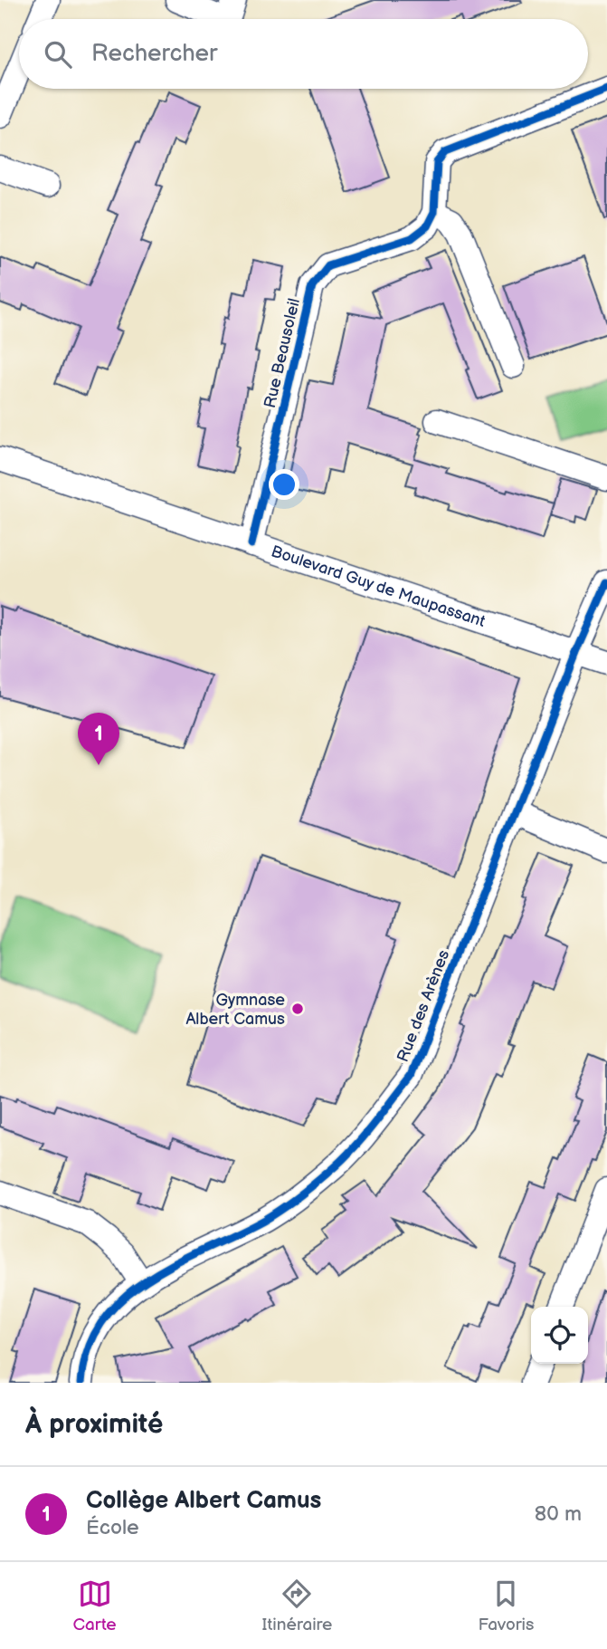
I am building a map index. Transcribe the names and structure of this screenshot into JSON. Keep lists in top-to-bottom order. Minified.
{"streets":{"street":["Rue Beausoleil","Boulevard Guy de Maupassant","Rue des Arènes"]},"crossings":[["Rue Beausoleil","Boulevard Guy de Maupassant"],["Boulevard Guy de Maupassant","Rue des Arènes"]],"places":["Gymnase Albert Camus"],"page":{"search":"Rechercher","pins":"1","heading":"À proximité","list":[{"mark":"1","name":"Collège Albert Camus","note":"École","value":"80 m"}],"nav":["Carte","Itinéraire","Favoris"]}}
